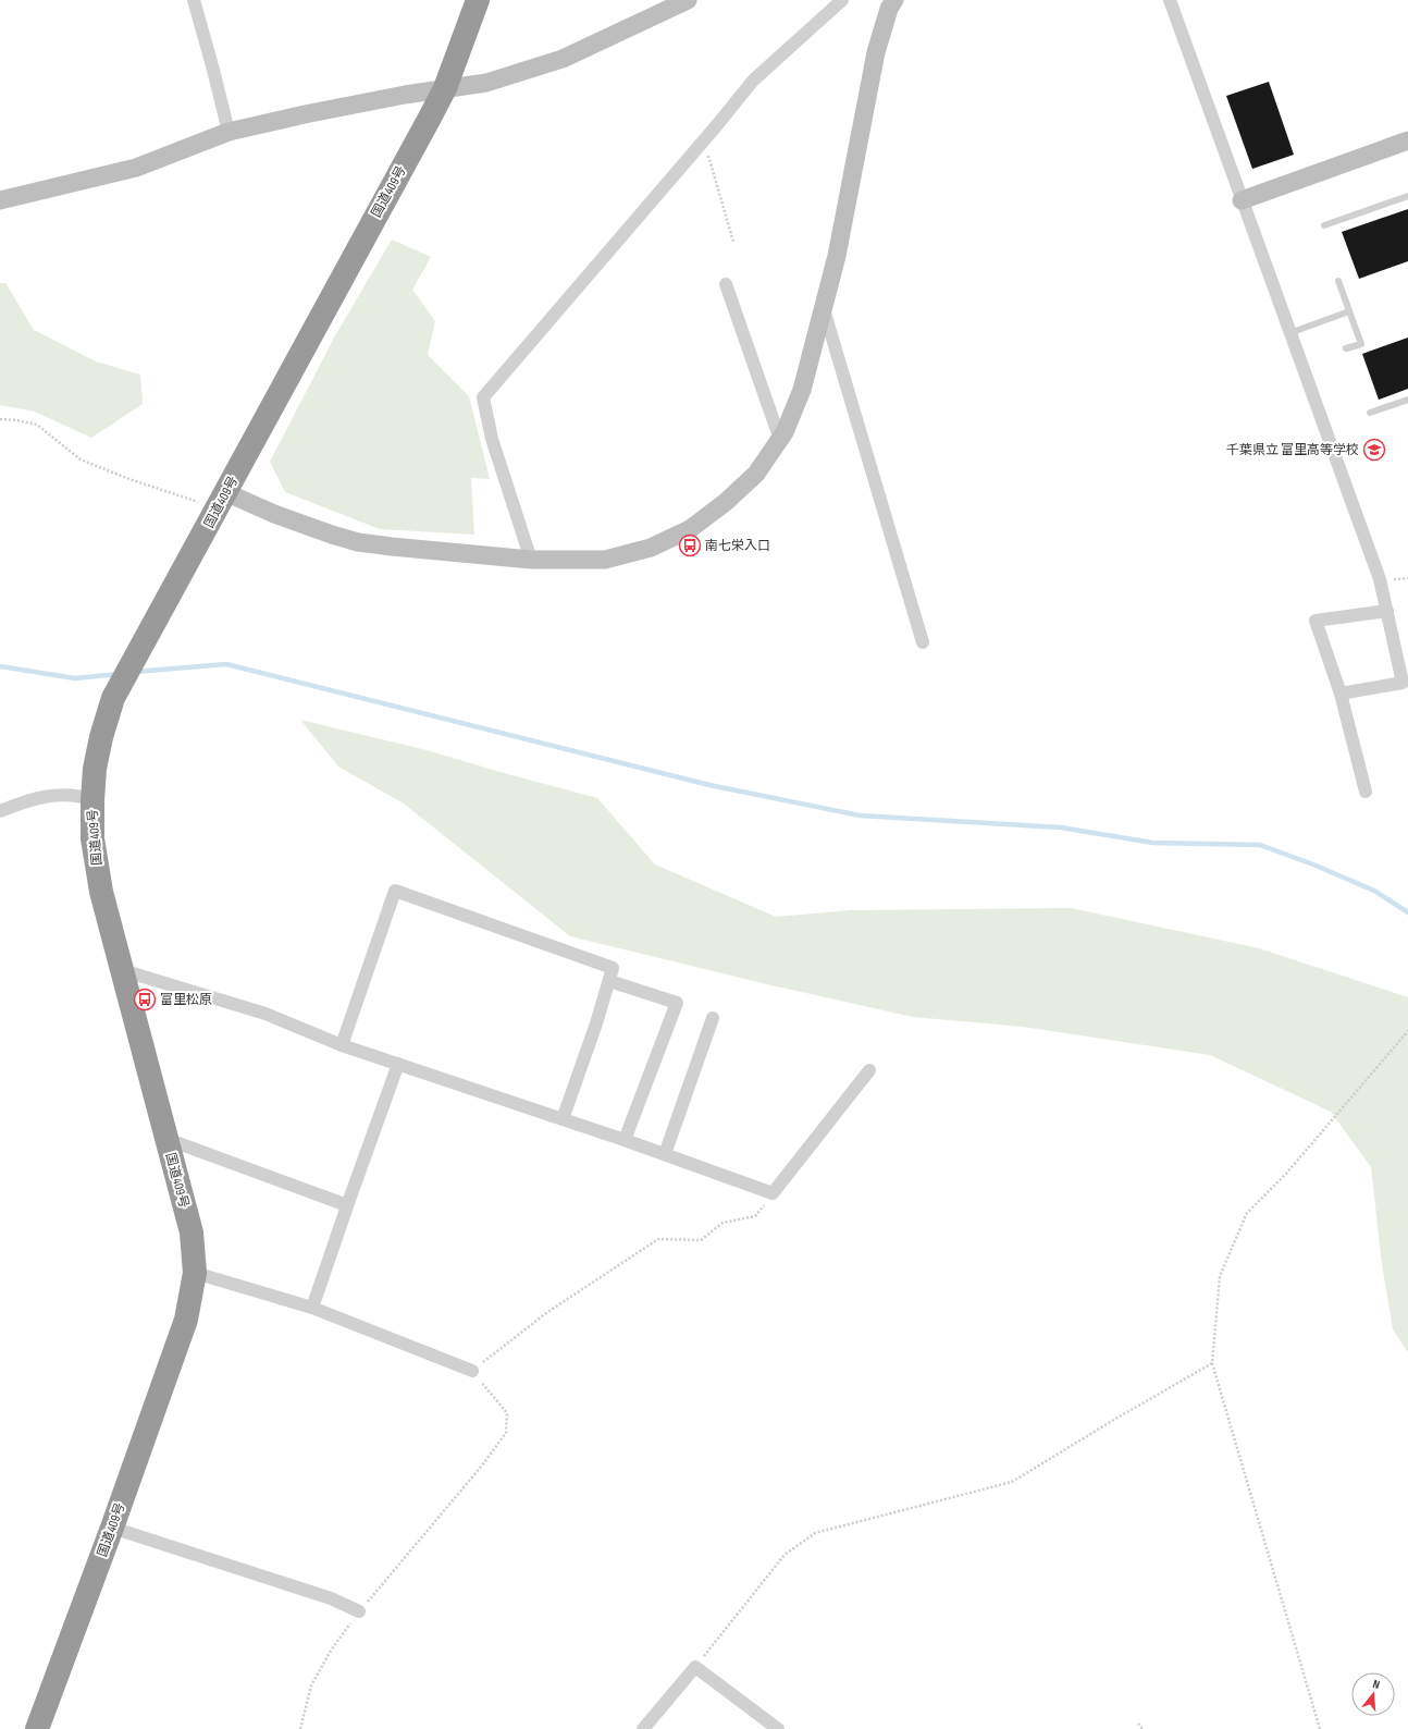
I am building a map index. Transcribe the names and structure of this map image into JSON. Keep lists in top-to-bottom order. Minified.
{"streets":{"highway":["国道409号"]},"places":{"school or university":["千葉県立 富里高等学校"],"bus stop":["南七栄入口","富里松原"]},"north":"top"}
